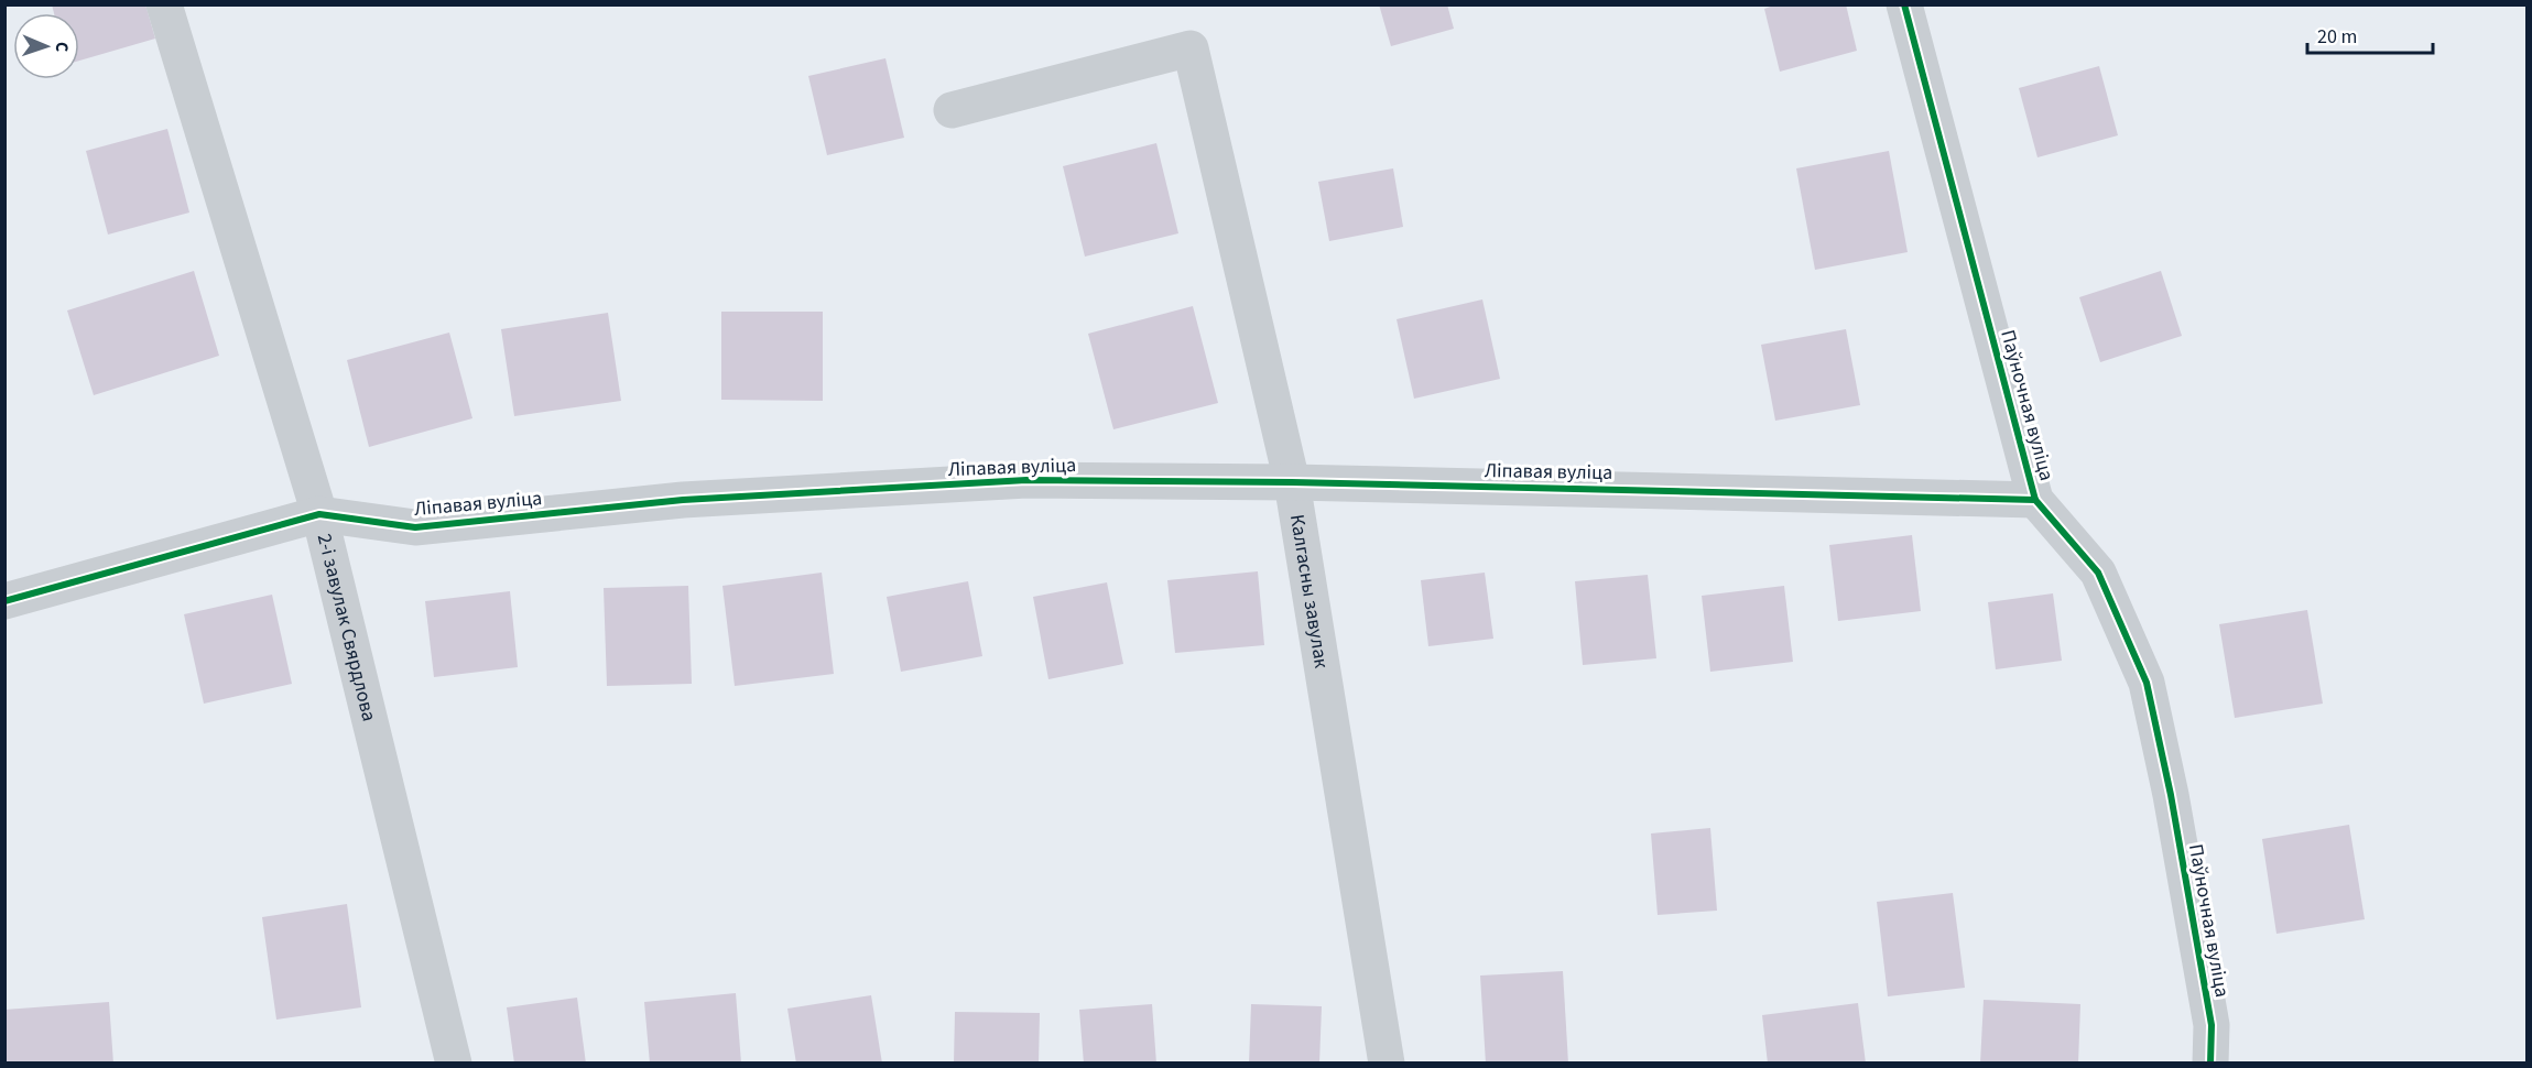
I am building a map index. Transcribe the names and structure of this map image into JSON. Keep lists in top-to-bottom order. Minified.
{"streets":{"street":["Паўночная вуліца","Ліпавая вуліца","Калгасны завулак","2-і завулак Свярдлова"]},"crossings":[["Паўночная вуліца","Ліпавая вуліца"],["Ліпавая вуліца","Калгасны завулак"],["Ліпавая вуліца","2-і завулак Свярдлова"]],"scale_bar":"20 m","north":"right"}
